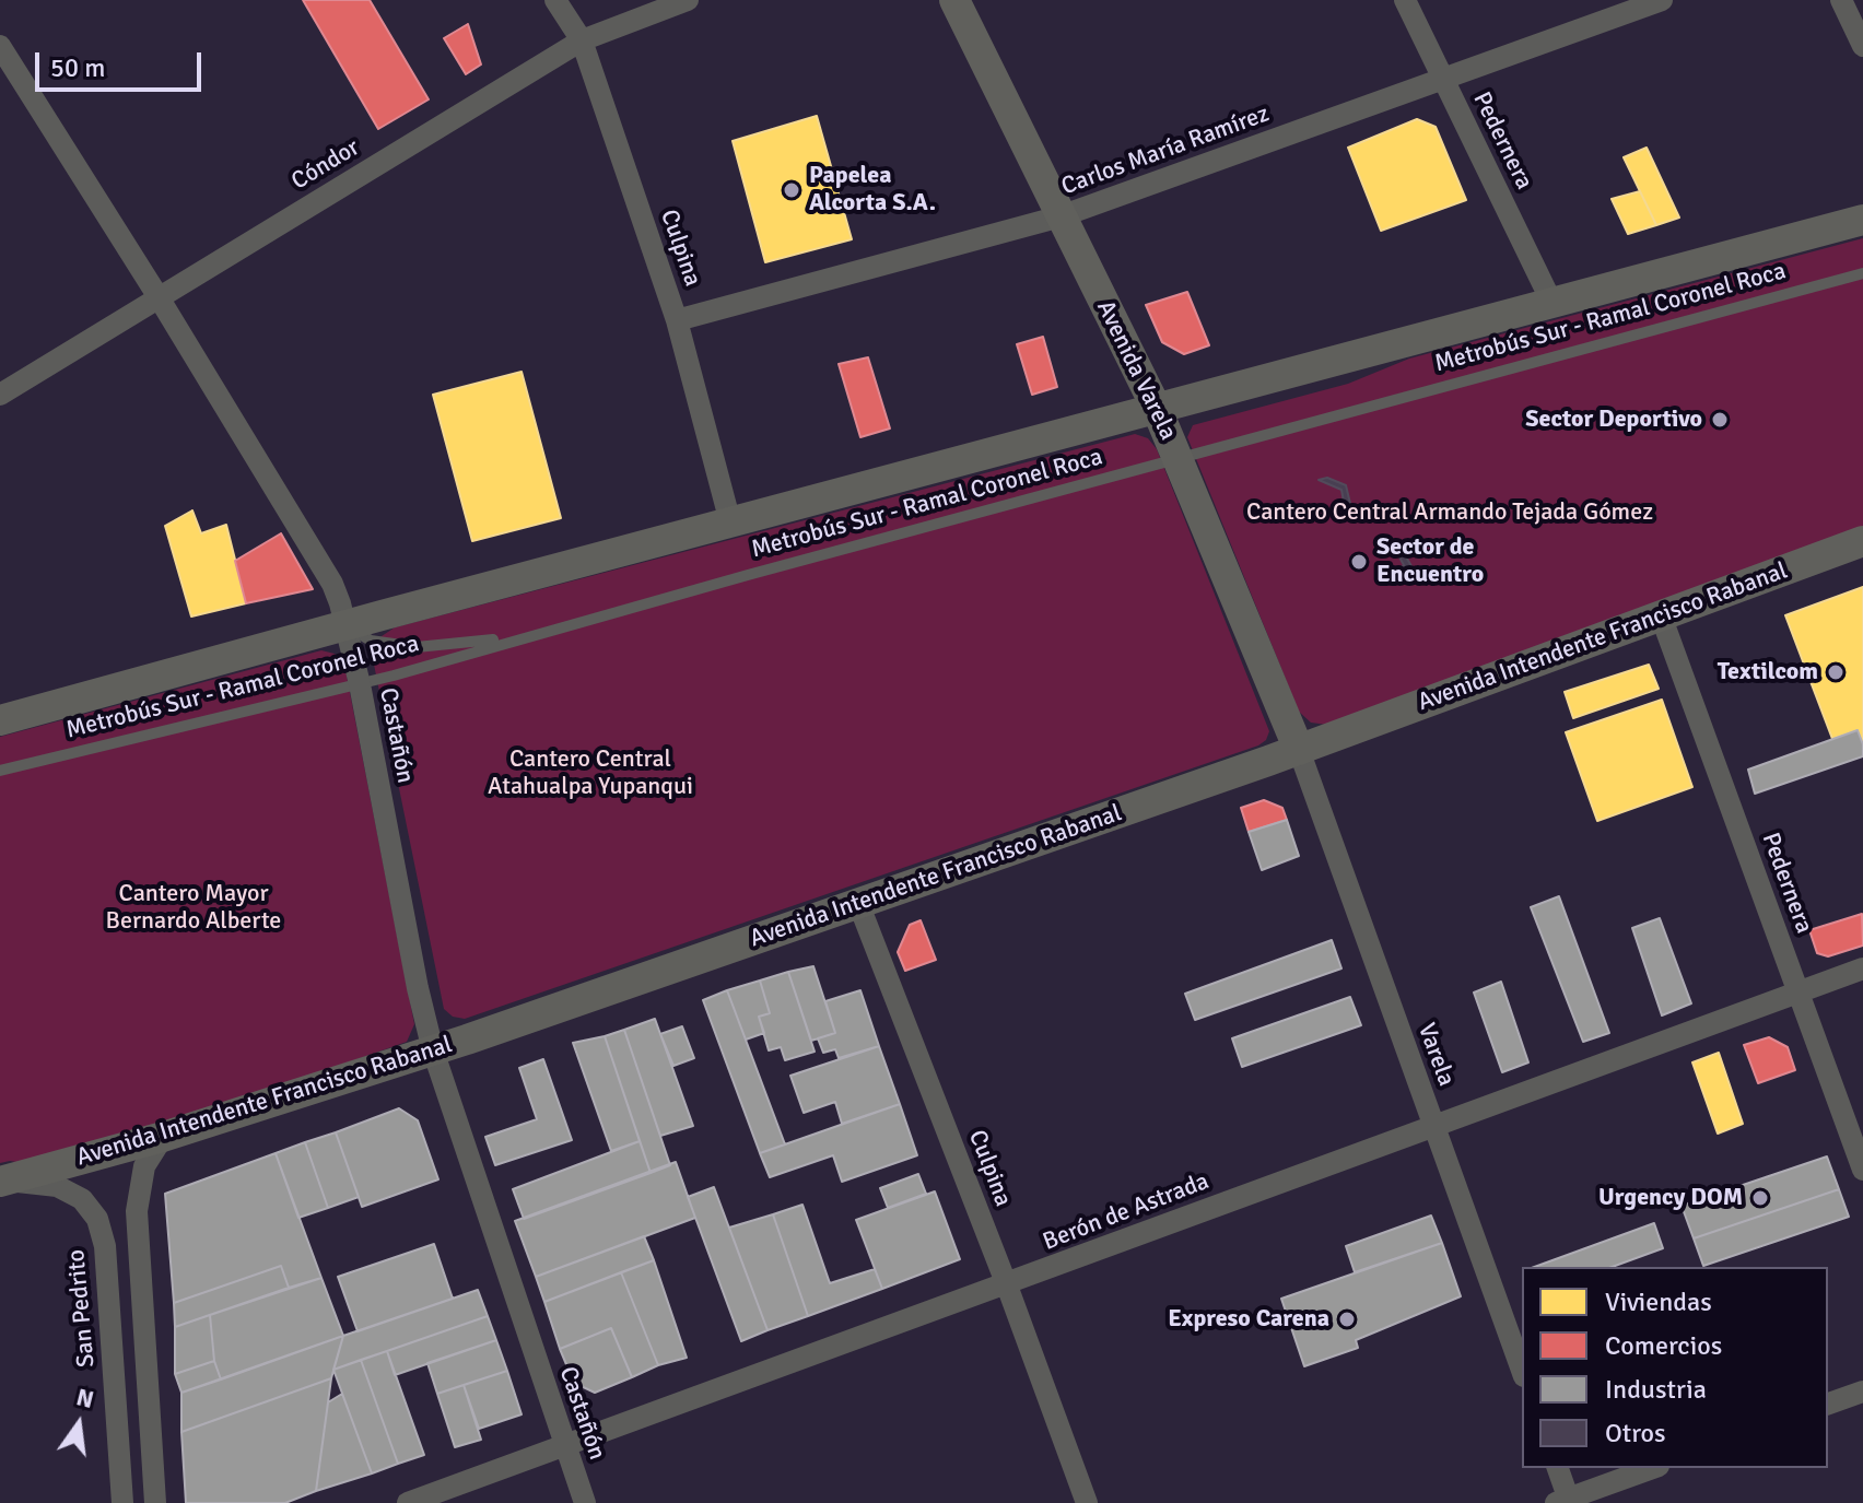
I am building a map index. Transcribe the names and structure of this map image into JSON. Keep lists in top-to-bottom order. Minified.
{"streets":{"main road":["Avenida Varela","Avenida Intendente Francisco Rabanal"],"street":["Pedernera","Carlos María Ramírez","Cóndor","Culpina","Castañón","Varela","Berón de Astrada","San Pedrito"],"lane":["Metrobús Sur - Ramal Coronel Roca"]},"crossings":[["Pedernera","Carlos María Ramírez"],["Pedernera","Avenida Intendente Francisco Rabanal"],["Pedernera","Berón de Astrada"],["Carlos María Ramírez","Culpina"],["Carlos María Ramírez","Avenida Varela"],["Cóndor","Culpina"],["Cóndor","Castañón"],["Culpina","Avenida Intendente Francisco Rabanal"],["Culpina","Berón de Astrada"],["Metrobús Sur - Ramal Coronel Roca","Avenida Varela"],["Metrobús Sur - Ramal Coronel Roca","Castañón"],["Avenida Varela","Avenida Intendente Francisco Rabanal"],["Avenida Varela","Varela"],["Avenida Intendente Francisco Rabanal","Castañón"],["Avenida Intendente Francisco Rabanal","Varela"],["Avenida Intendente Francisco Rabanal","San Pedrito"],["Castañón","Berón de Astrada"],["Varela","Berón de Astrada"]],"parks":["Cantero Central Armando Tejada Gómez","Cantero Central Atahualpa Yupanqui","Cantero Mayor Bernardo Alberte"],"places":["Papelea Alcorta S.A.","Sector Deportivo","Sector de Encuentro","Textilcom","Urgency DOM","Expreso Carena"],"legend":["Viviendas","Comercios","Industria","Otros"],"scale_bar":"50 m","north":"top"}
